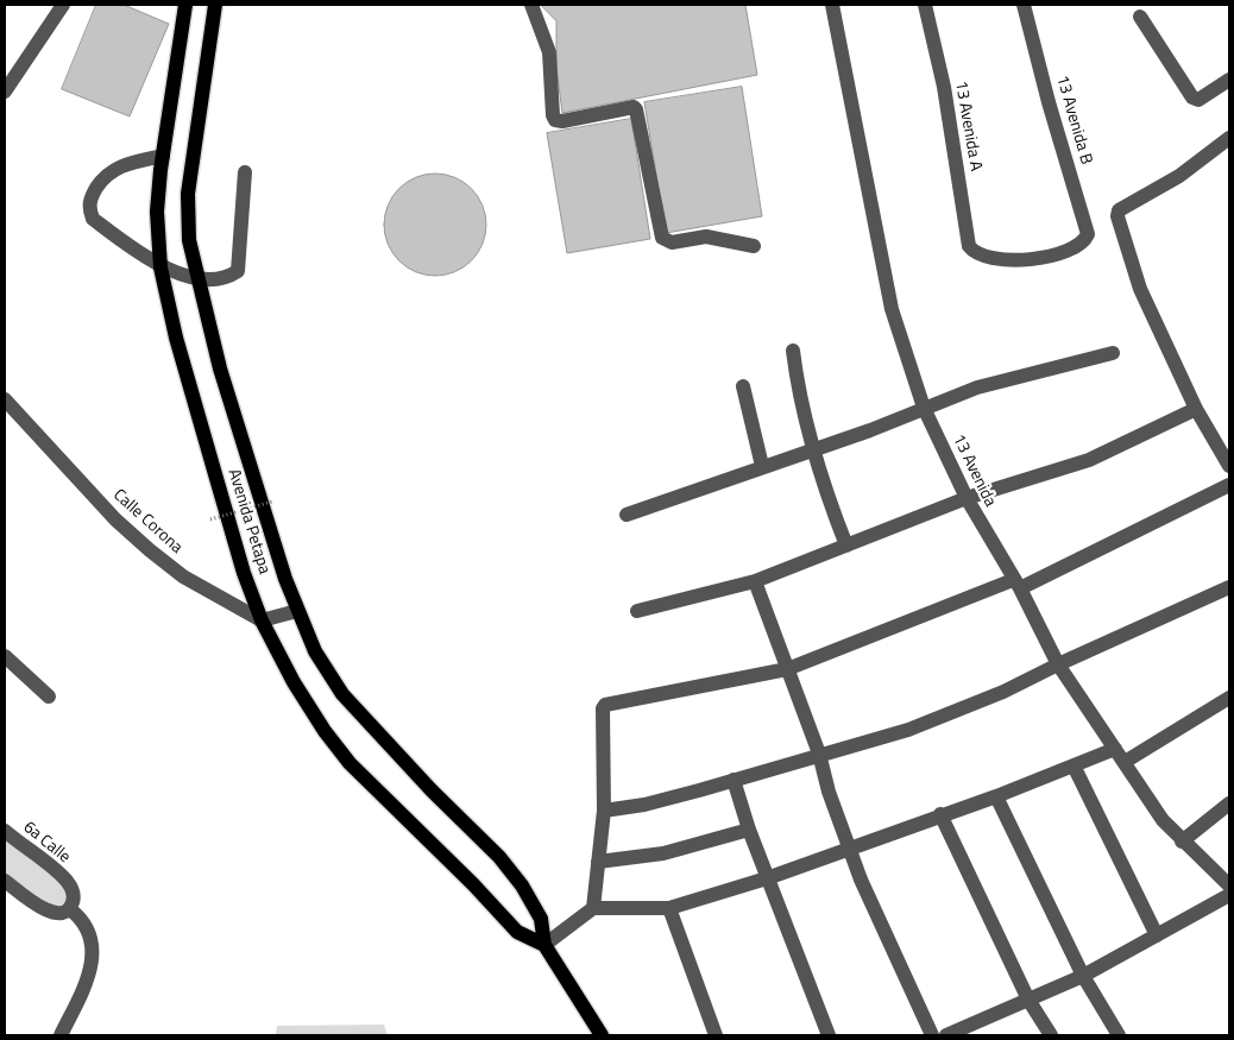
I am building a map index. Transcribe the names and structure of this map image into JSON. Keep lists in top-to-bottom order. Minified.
{"streets":{"main road":["Avenida Petapa"],"street":["13 Avenida B","13 Avenida A","13 Avenida","Calle Corona","6a Calle"]},"crossings":[["13 Avenida B","13 Avenida A"],["Calle Corona","Avenida Petapa"]]}
